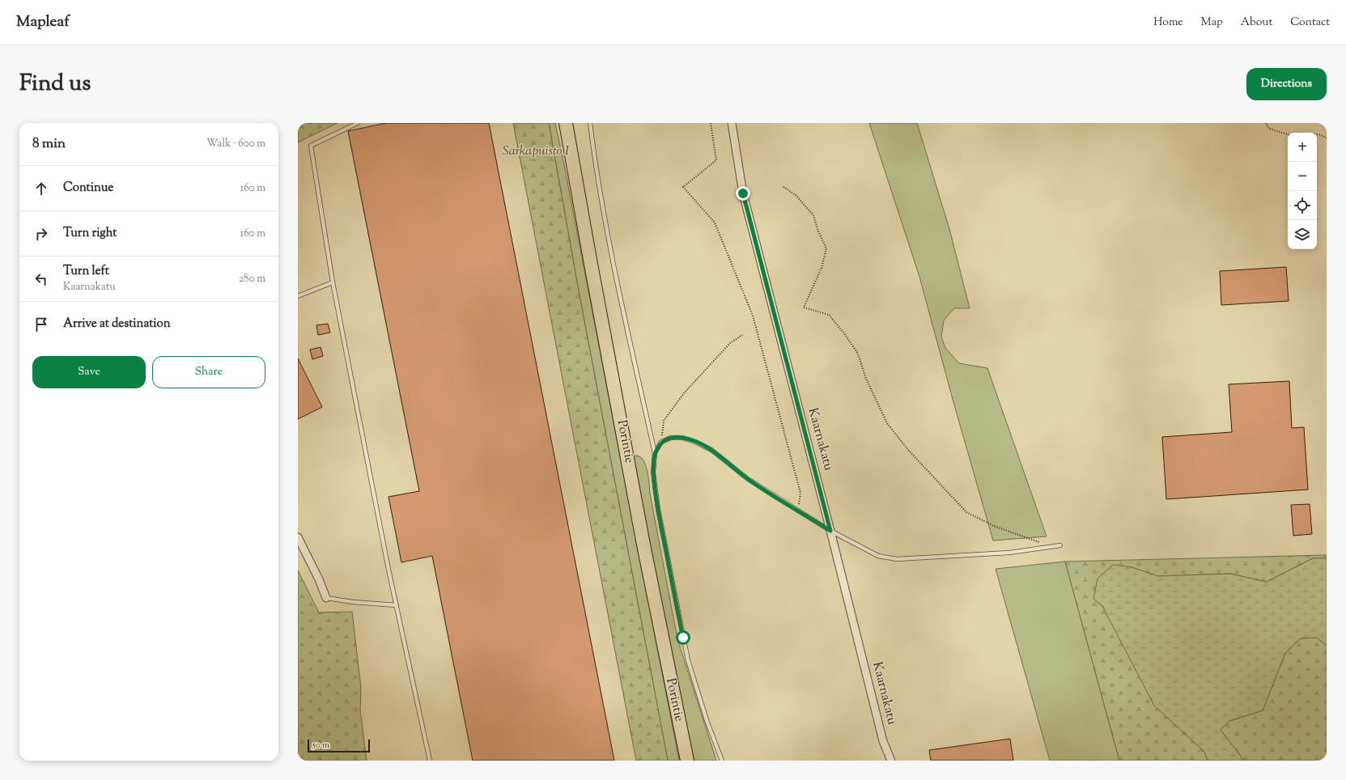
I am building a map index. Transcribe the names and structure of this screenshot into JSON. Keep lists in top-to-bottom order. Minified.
{"streets":{"highway":["Porintie"],"street":["Kaarnakatu"]},"parks":["Sarkapuisto I"],"scale_bar":"50 m","page":{"header":"Mapleaf","nav":["Home","Map","About","Contact"],"title":"Find us","buttons":["Directions",["Save","Share"]],"heading":["8 min","Walk · 600 m"],"map_buttons":["+","−"],"list":[["Continue","160 m"],["Turn right","160 m"],["Turn left","Kaarnakatu","280 m"],"Arrive at destination"],"scale":"50 m"}}
